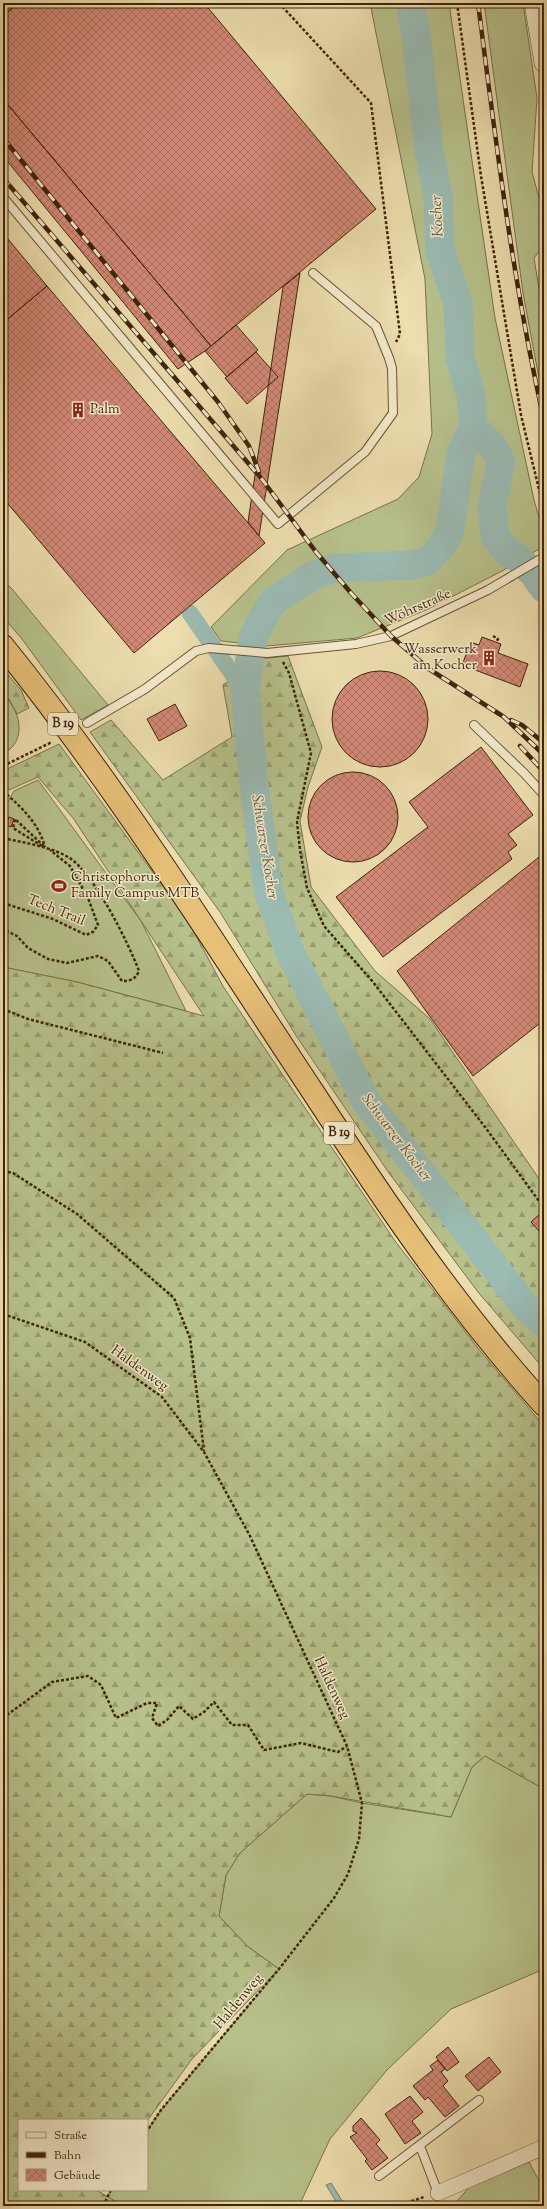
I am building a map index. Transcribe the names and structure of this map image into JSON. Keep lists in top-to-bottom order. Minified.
{"streets":{"highway":["B 19"],"lane":["Wöhrstraße"],"path":["Tech Trail","Haldenweg"]},"water":["Kocher","Schwarzer Kocher"],"places":{"building":["Palm","Wasserwerk am Kocher"],"sports":["Christophorus Family Campus MTB"]},"legend":["Straße","Bahn","Gebäude"]}
